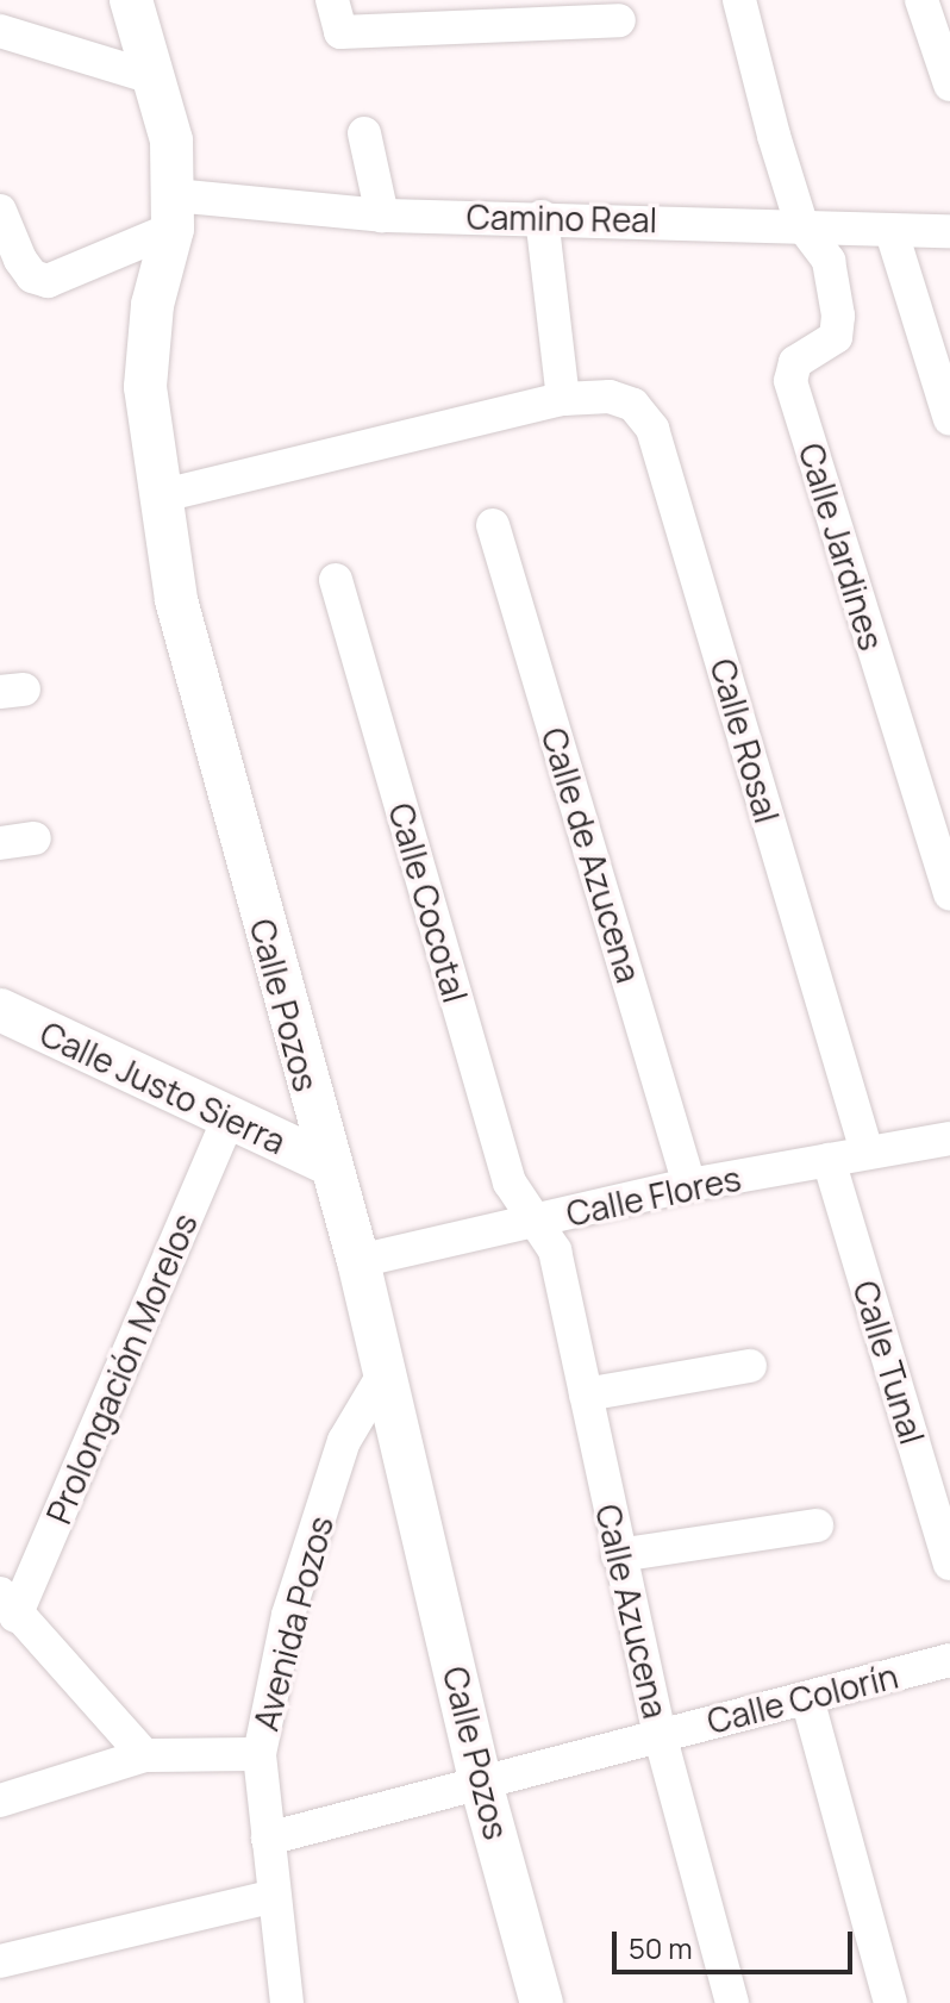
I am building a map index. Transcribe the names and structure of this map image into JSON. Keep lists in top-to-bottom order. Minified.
{"streets":{"street":["Camino Real","Calle Jardines","Calle Rosal","Calle de Azucena","Calle Cocotal","Calle Pozos","Calle Justo Sierra","Calle Flores","Calle Tunal","Prolongación Morelos","Calle Azucena","Avenida Pozos","Calle Colorín"]},"crossings":[["Camino Real","Calle Jardines"],["Camino Real","Calle Pozos"],["Calle Rosal","Calle Pozos"],["Calle Rosal","Calle Flores"],["Calle de Azucena","Calle Flores"],["Calle Cocotal","Calle Flores"],["Calle Cocotal","Calle Azucena"],["Calle Pozos","Calle Justo Sierra"],["Calle Pozos","Calle Flores"],["Calle Pozos","Avenida Pozos"],["Calle Pozos","Calle Colorín"],["Calle Justo Sierra","Prolongación Morelos"],["Calle Flores","Calle Tunal"],["Calle Flores","Calle Azucena"],["Calle Azucena","Calle Colorín"],["Avenida Pozos","Calle Colorín"]],"scale_bar":"50 m"}
